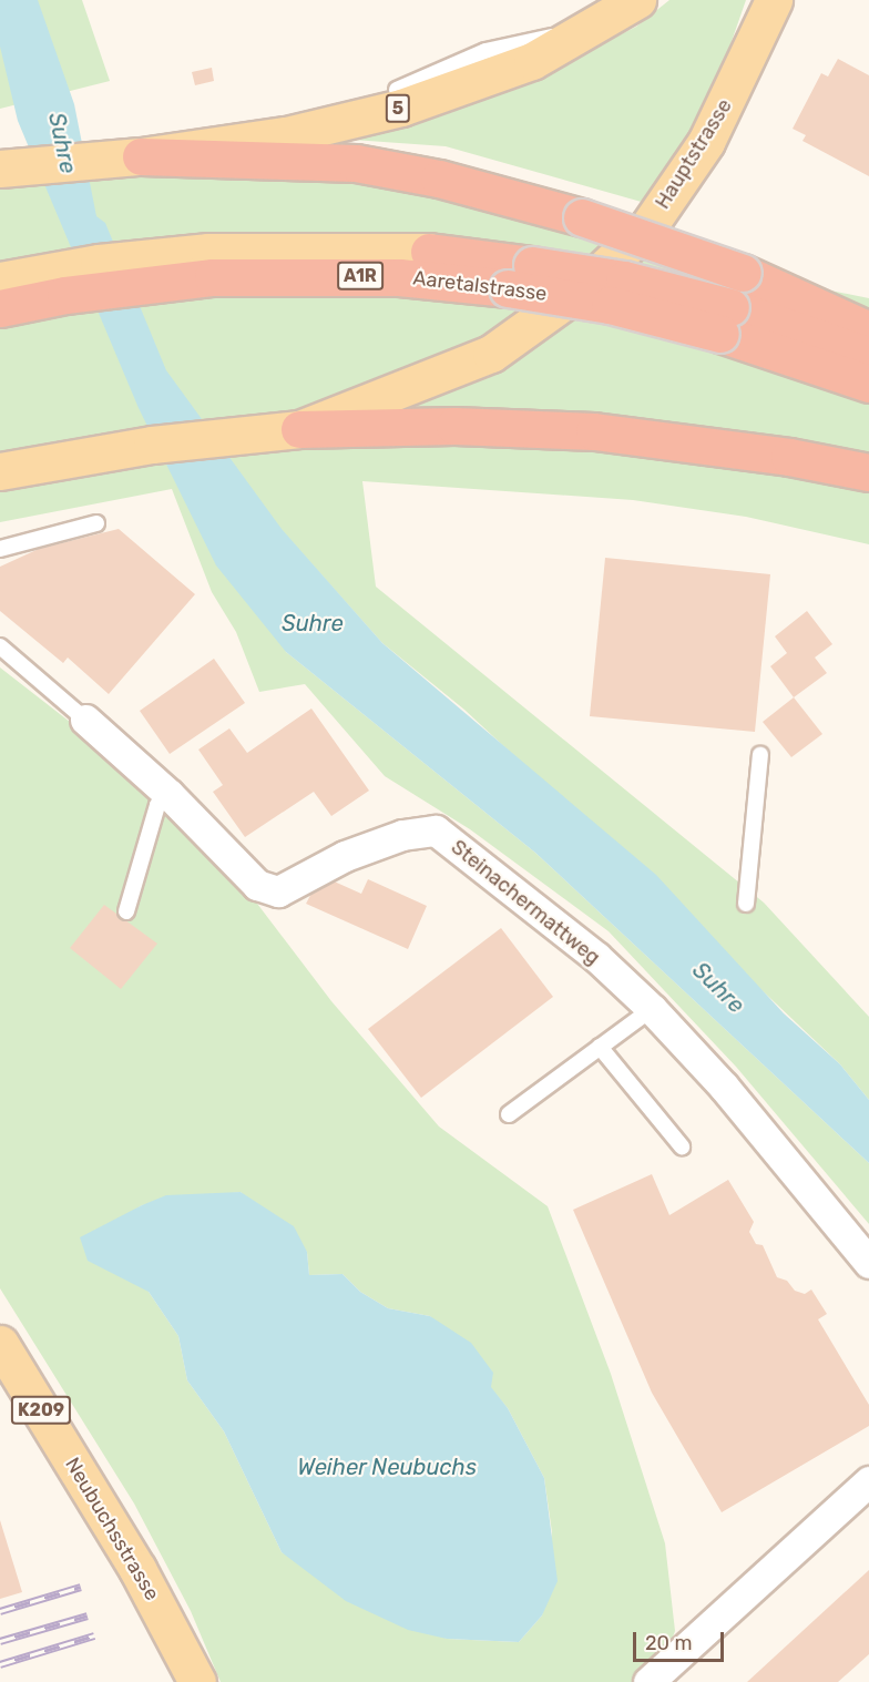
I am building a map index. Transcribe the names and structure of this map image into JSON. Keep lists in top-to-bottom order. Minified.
{"streets":{"highway":["A1R","Aaretalstrasse"],"main road":["5","Hauptstrasse","K209","Neubuchsstrasse"],"street":["Steinachermattweg"]},"water":["Suhre","Weiher Neubuchs"],"scale_bar":"20 m"}
